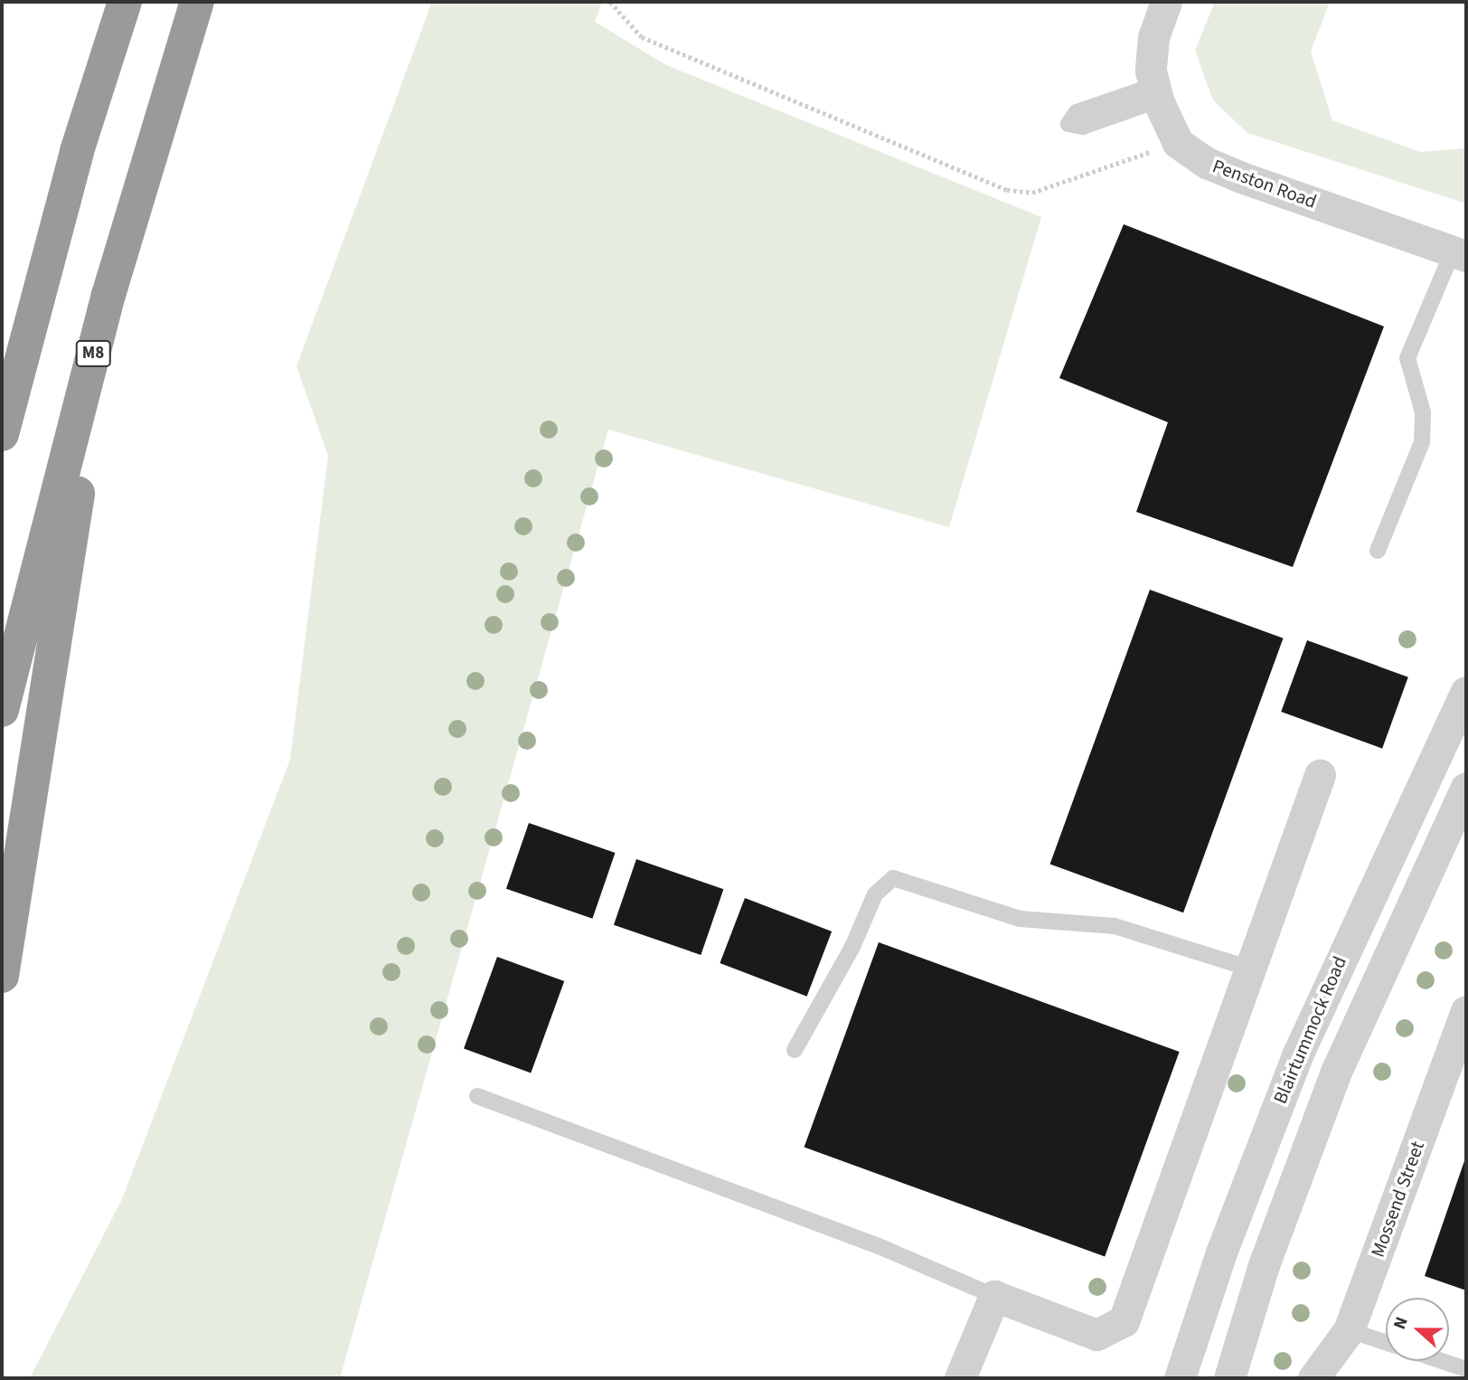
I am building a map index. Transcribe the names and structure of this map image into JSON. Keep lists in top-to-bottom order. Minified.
{"streets":{"highway":["M8"],"street":["Penston Road","Blairtummock Road","Mossend Street"]},"north":"left"}
